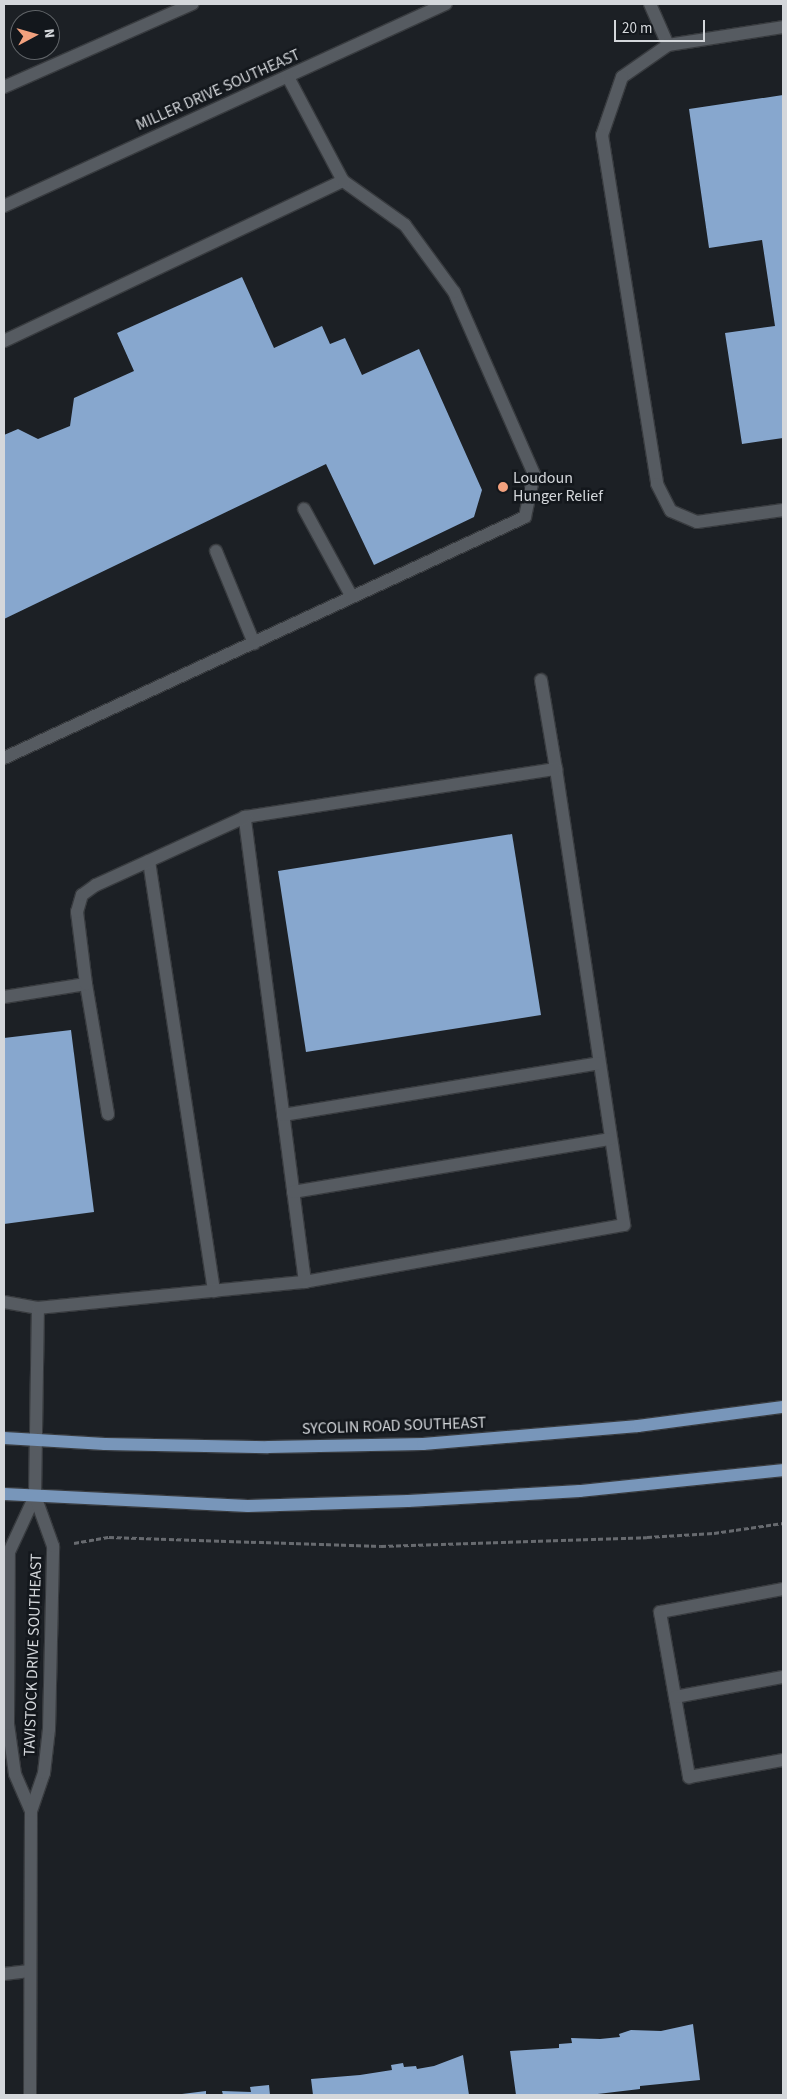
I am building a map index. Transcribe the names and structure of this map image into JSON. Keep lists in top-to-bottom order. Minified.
{"streets":{"main road":["SYCOLIN ROAD SOUTHEAST"],"street":["MILLER DRIVE SOUTHEAST","TAVISTOCK DRIVE SOUTHEAST"]},"places":["Loudoun Hunger Relief"],"scale_bar":"20 m","north":"right"}
